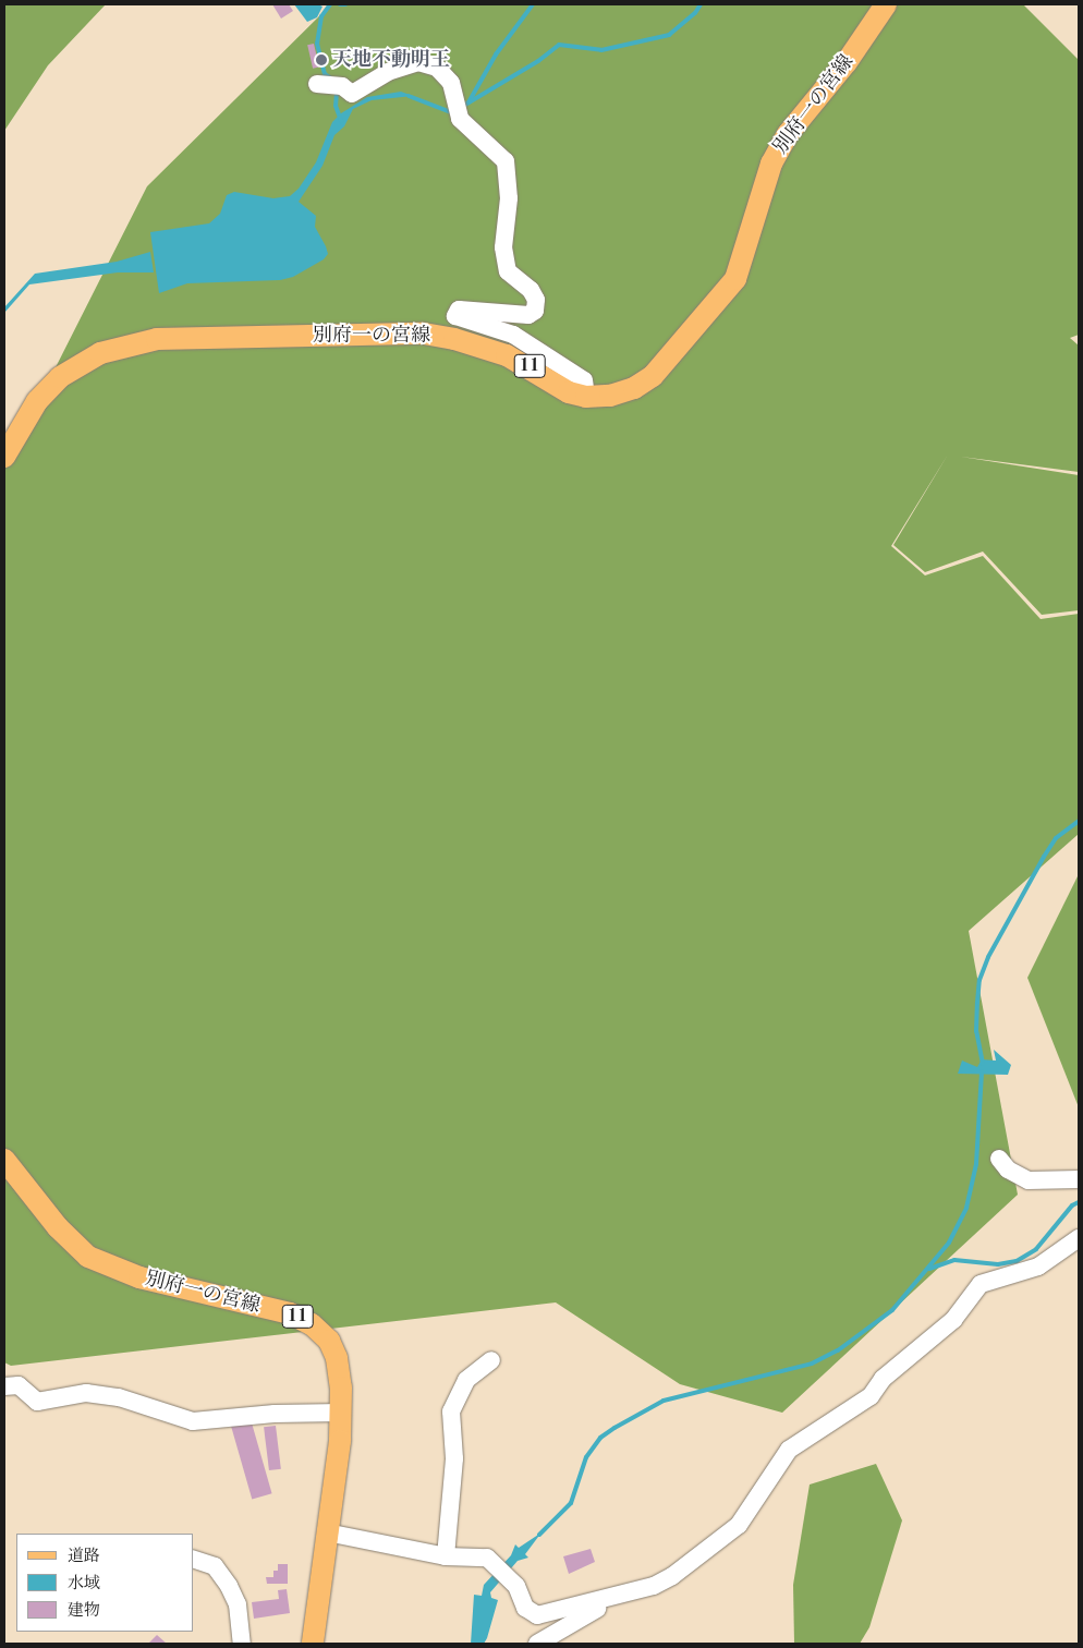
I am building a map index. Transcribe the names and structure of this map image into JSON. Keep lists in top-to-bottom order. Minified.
{"streets":{"main road":["別府一の宮線","11"]},"places":["天地不動明王"],"legend":["道路","水域","建物"]}
